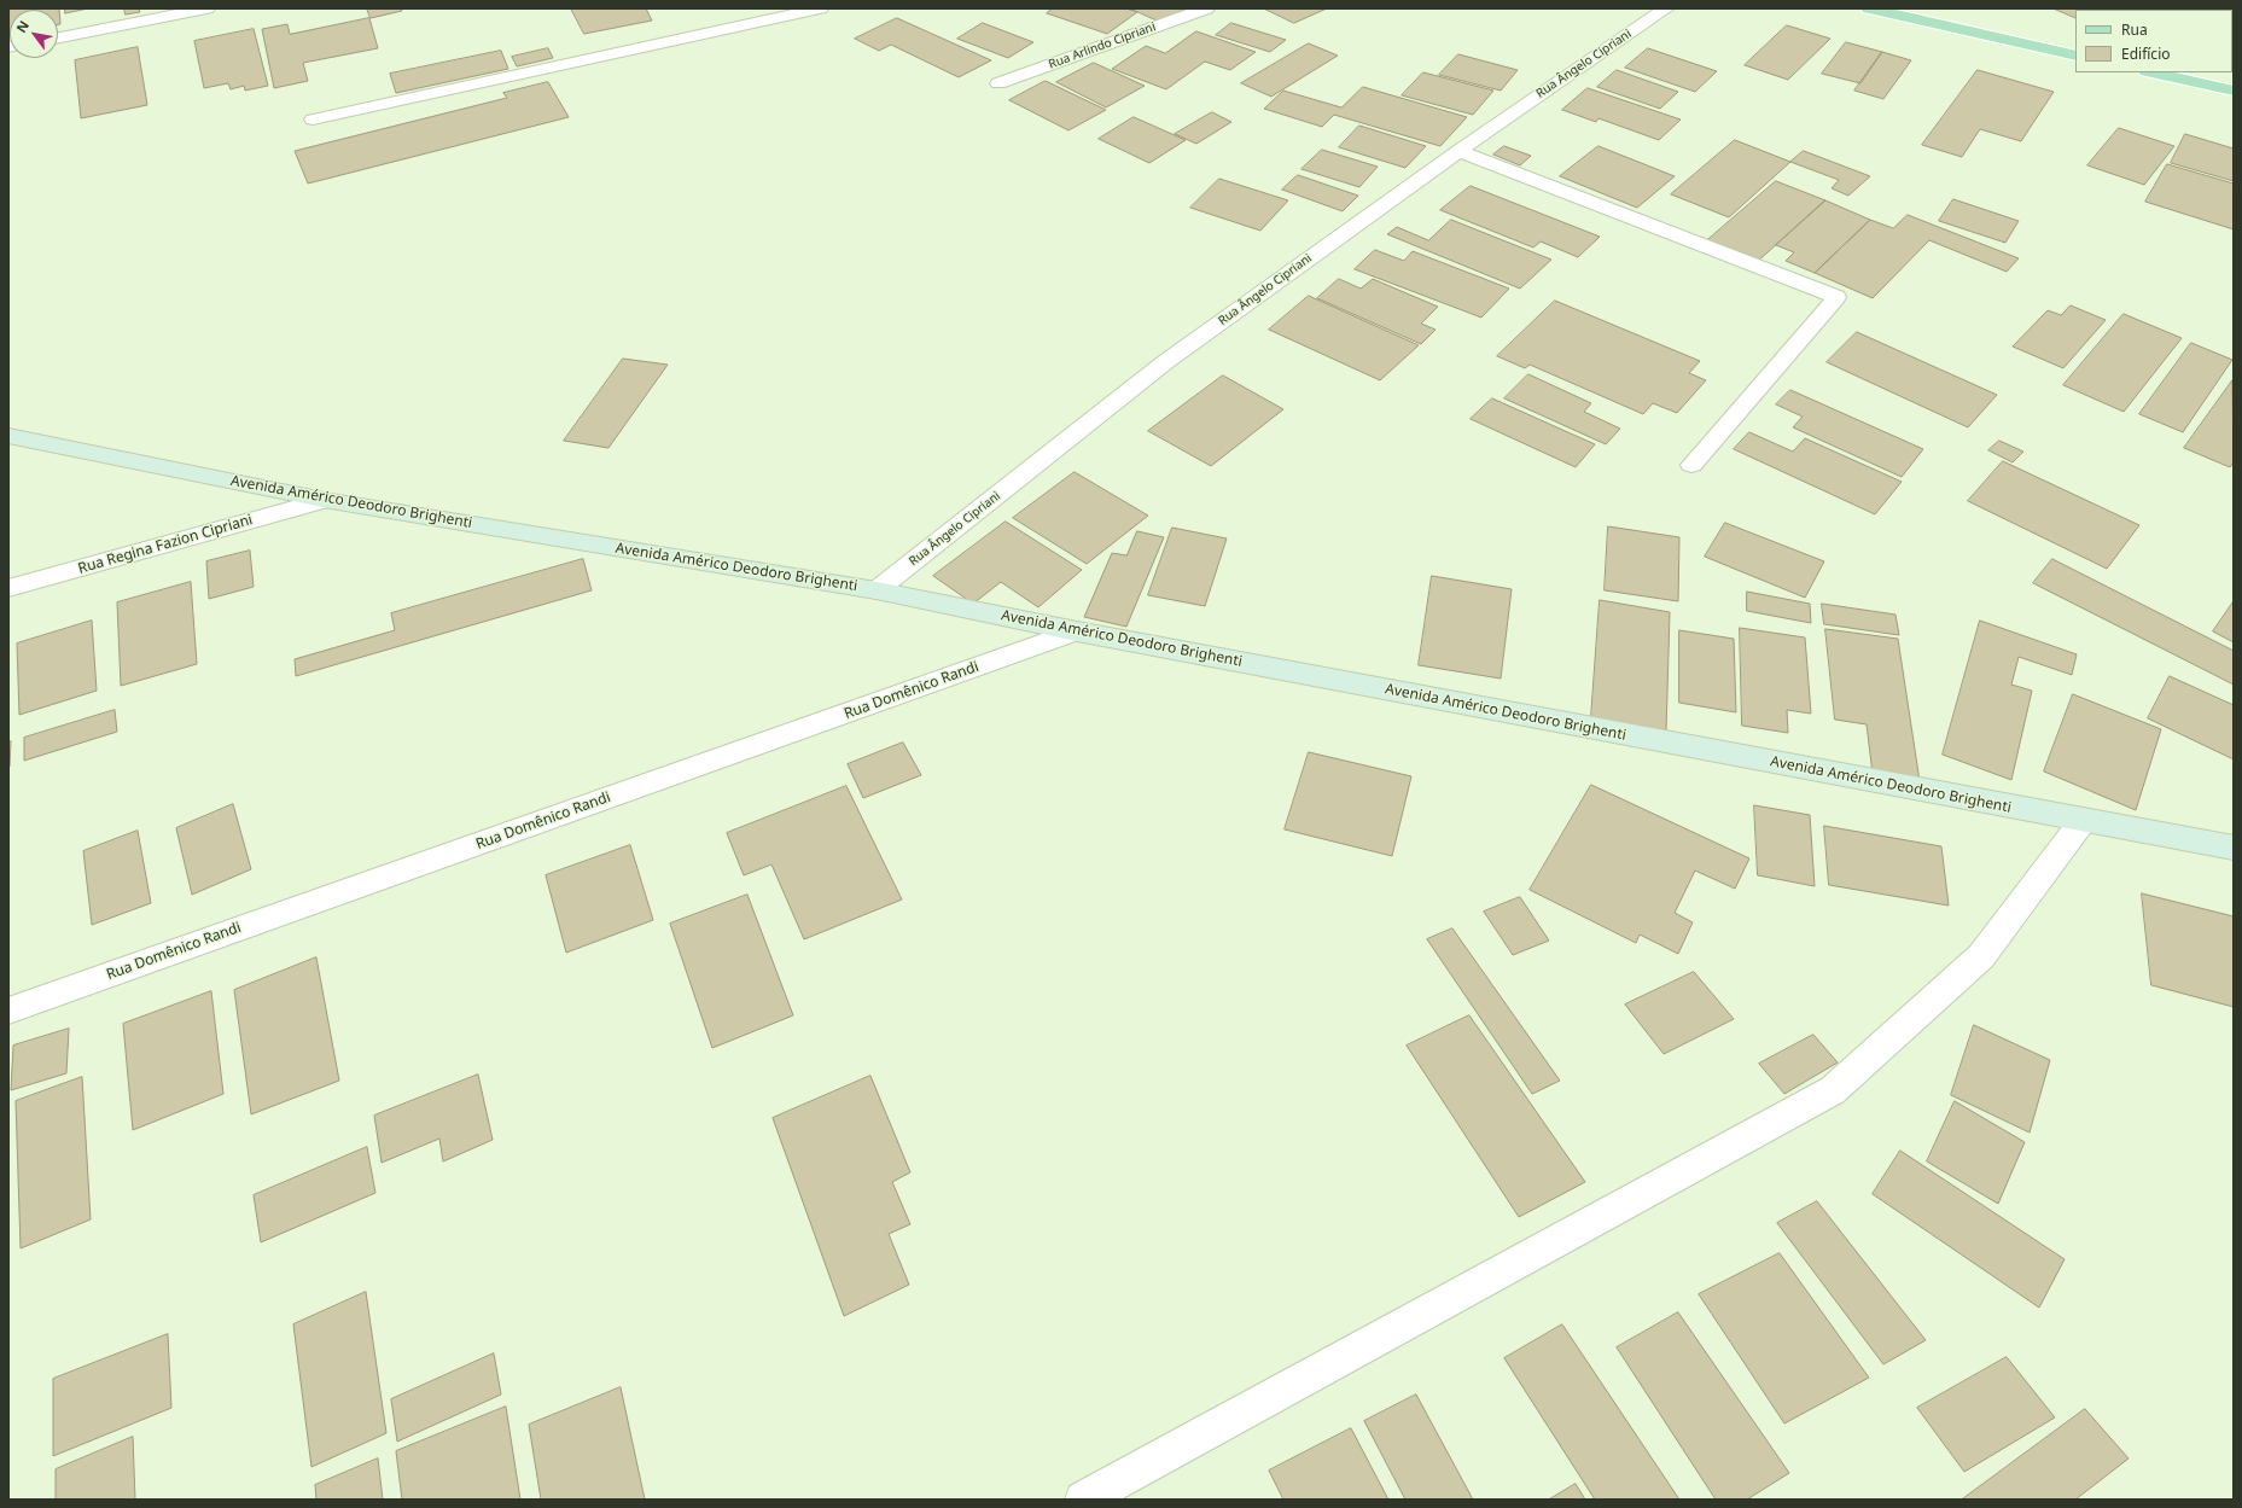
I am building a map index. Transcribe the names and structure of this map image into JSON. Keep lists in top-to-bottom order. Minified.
{"streets":{"street":["Rua Arlindo Cipriani","Rua Ângelo Cipriani","Avenida Américo Deodoro Brighenti","Rua Regina Fazion Cipriani","Rua Domênico Randi"]},"crossings":[["Rua Ângelo Cipriani","Avenida Américo Deodoro Brighenti"],["Avenida Américo Deodoro Brighenti","Rua Regina Fazion Cipriani"],["Avenida Américo Deodoro Brighenti","Rua Domênico Randi"]],"legend":["Rua","Edifício"],"north":"top left"}
